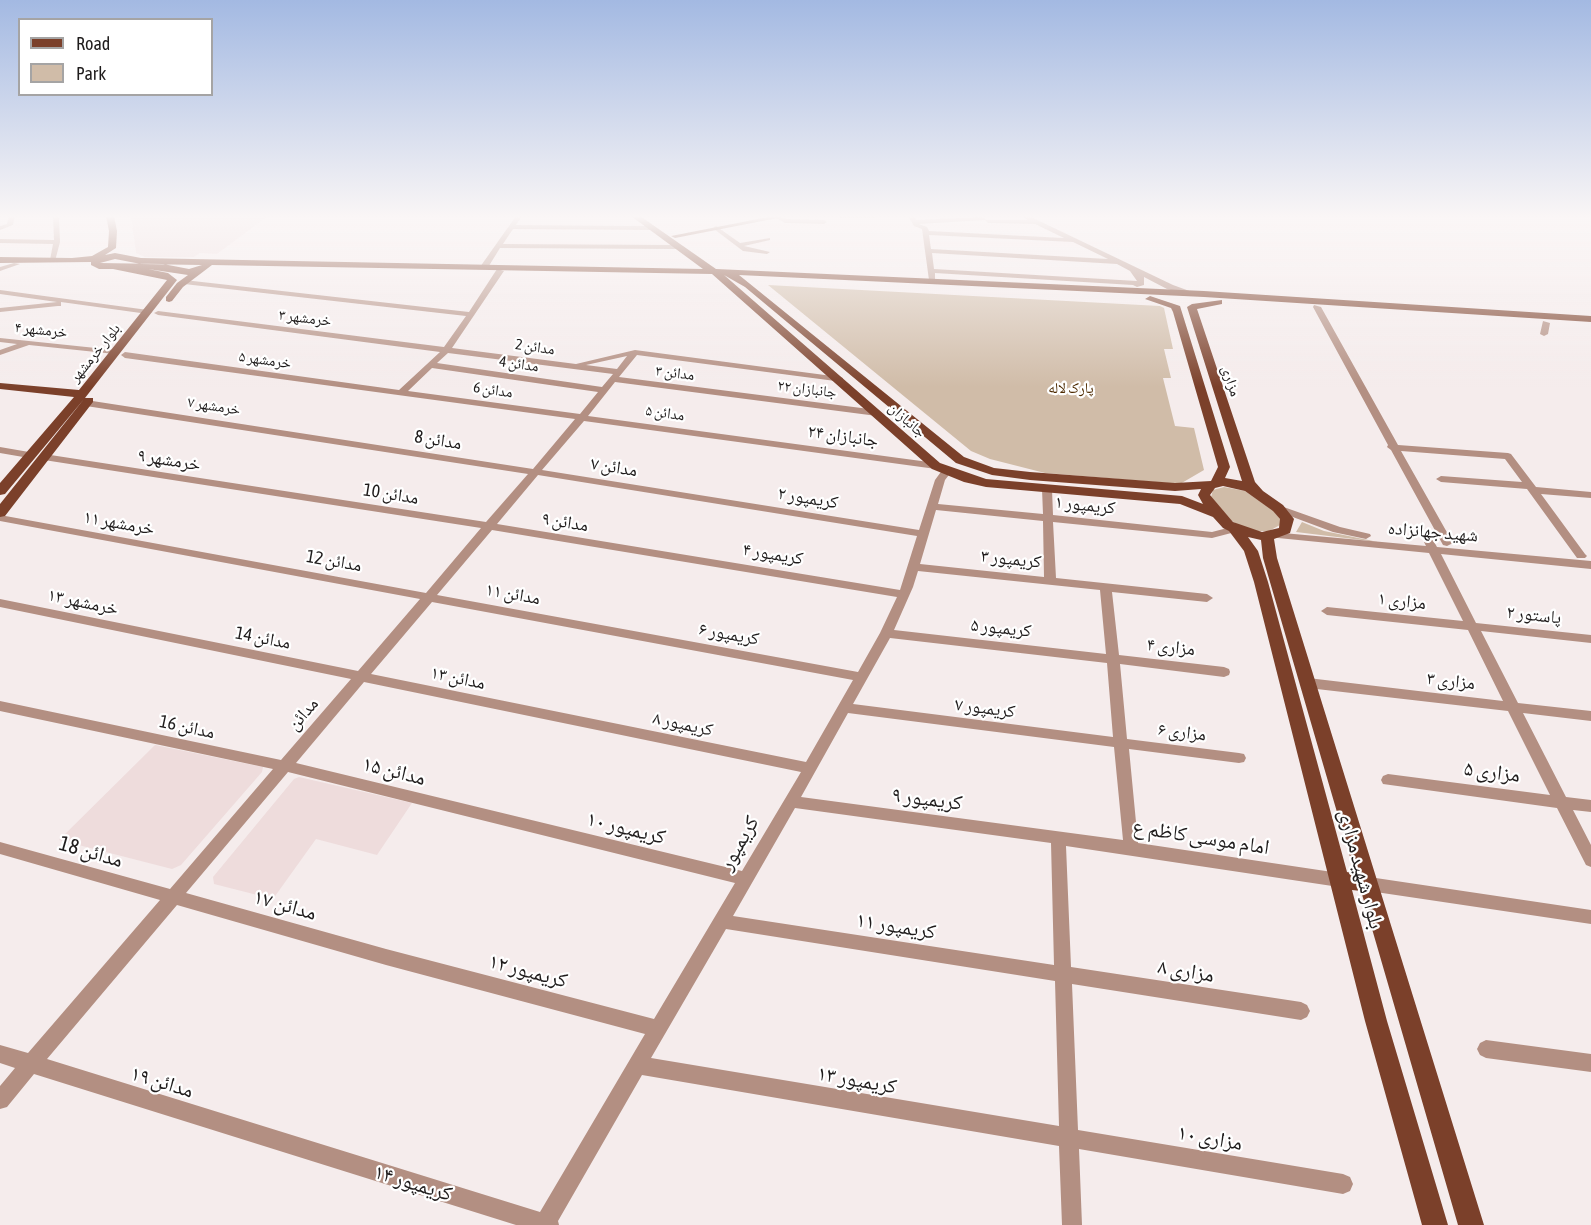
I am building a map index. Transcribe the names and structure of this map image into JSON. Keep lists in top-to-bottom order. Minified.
{"streets":{"main road":["بلوار خرمشهر","مزاری","جانبازان","بلوار شهید مزاری"],"street":["خرمشهر ۳","خرمشهر ۴","مدائن 2","خرمشهر ۵","مدائن 4","مدائن ۳","جانبازان ۲۲","مدائن 6","خرمشهر ۷","مدائن ۵","جانبازان ۲۴","مدائن 8","خرمشهر ۹","مدائن ۷","مدائن 10","کریمپور ۲","کریمپور ۱","مدائن ۹","خرمشهر ۱۱","شهید جهانزاده","کریمپور ۴","کریمپور ۳","مدائن 12","مدائن ۱۱","مزاری ۱","خرمشهر ۱۳","پاستور ۲","کریمپور ۵","کریمپور ۶","مدائن 14","مزاری ۴","مدائن ۱۳","مزاری ۳","کریمپور ۷","مدائن","کریمپور ۸","مدائن 16","مزاری ۶","مدائن ۱۵","مزاری ۵","کریمپور ۹","کریمپور ۱۰","امام موسی کاظم ع","کریمپور","مدائن 18","مدائن ۱۷","کریمپور ۱۱","کریمپور ۱۲","مزاری ۸","کریمپور ۱۳","مدائن ۱۹","مزاری ۱۰","کریمپور ۱۴"]},"crossings":[["خرمشهر ۳","مدائن 2"],["خرمشهر ۳","بلوار خرمشهر"],["خرمشهر ۴","بلوار خرمشهر"],["خرمشهر ۴","خرمشهر ۵"],["مدائن 2","مدائن ۳"],["مدائن 2","مدائن"],["بلوار خرمشهر","خرمشهر ۵"],["بلوار خرمشهر","خرمشهر ۷"],["بلوار خرمشهر","خرمشهر ۹"],["خرمشهر ۵","مدائن 6"],["مدائن 4","مدائن"],["مدائن ۳","جانبازان ۲۲"],["مدائن ۳","مدائن"],["مزاری","جانبازان"],["جانبازان ۲۲","جانبازان"],["مدائن 6","مدائن ۵"],["مدائن 6","مدائن"],["خرمشهر ۷","مدائن 8"],["مدائن ۵","جانبازان ۲۴"],["مدائن ۵","مدائن"],["جانبازان","جانبازان ۲۴"],["جانبازان","کریمپور"],["جانبازان ۲۴","کریمپور"],["مدائن 8","مدائن ۷"],["مدائن 8","مدائن"],["خرمشهر ۹","مدائن 10"],["مدائن ۷","کریمپور ۲"],["مدائن ۷","مدائن"],["مدائن 10","مدائن ۹"],["مدائن 10","مدائن"],["کریمپور ۲","کریمپور"],["کریمپور ۱","کریمپور"],["کریمپور ۱","بلوار شهید مزاری"],["مدائن ۹","کریمپور ۴"],["مدائن ۹","مدائن"],["خرمشهر ۱۱","مدائن 12"],["شهید جهانزاده","بلوار شهید مزاری"],["کریمپور ۴","کریمپور"],["کریمپور ۳","کریمپور"],["مدائن 12","مدائن ۱۱"],["مدائن 12","مدائن"],["مدائن ۱۱","کریمپور ۶"],["مدائن ۱۱","مدائن"],["مزاری ۱","پاستور ۲"],["خرمشهر ۱۳","مدائن 14"],["کریمپور ۵","مزاری ۴"],["کریمپور ۵","کریمپور"],["کریمپور ۶","کریمپور"],["مدائن 14","مدائن ۱۳"],["مدائن 14","مدائن"],["مدائن ۱۳","مدائن"],["مدائن ۱۳","کریمپور ۸"],["مزاری ۳","بلوار شهید مزاری"],["کریمپور ۷","مزاری ۶"],["کریمپور ۷","کریمپور"],["مدائن","مدائن 16"],["مدائن","مدائن ۱۵"],["مدائن","مدائن 18"],["مدائن","مدائن ۱۷"],["مدائن","مدائن ۱۹"],["کریمپور ۸","کریمپور"],["مدائن 16","مدائن ۱۵"],["مدائن ۱۵","کریمپور ۱۰"],["کریمپور ۹","امام موسی کاظم ع"],["کریمپور ۹","کریمپور"],["کریمپور ۱۰","کریمپور"],["امام موسی کاظم ع","بلوار شهید مزاری"],["کریمپور","کریمپور ۱۱"],["کریمپور","کریمپور ۱۲"],["کریمپور","کریمپور ۱۳"],["کریمپور","کریمپور ۱۴"],["مدائن 18","مدائن ۱۷"],["مدائن ۱۷","کریمپور ۱۲"],["کریمپور ۱۱","مزاری ۸"],["کریمپور ۱۳","مزاری ۱۰"],["مدائن ۱۹","کریمپور ۱۴"]],"parks":["پارک لاله"],"legend":["Road","Park"]}
